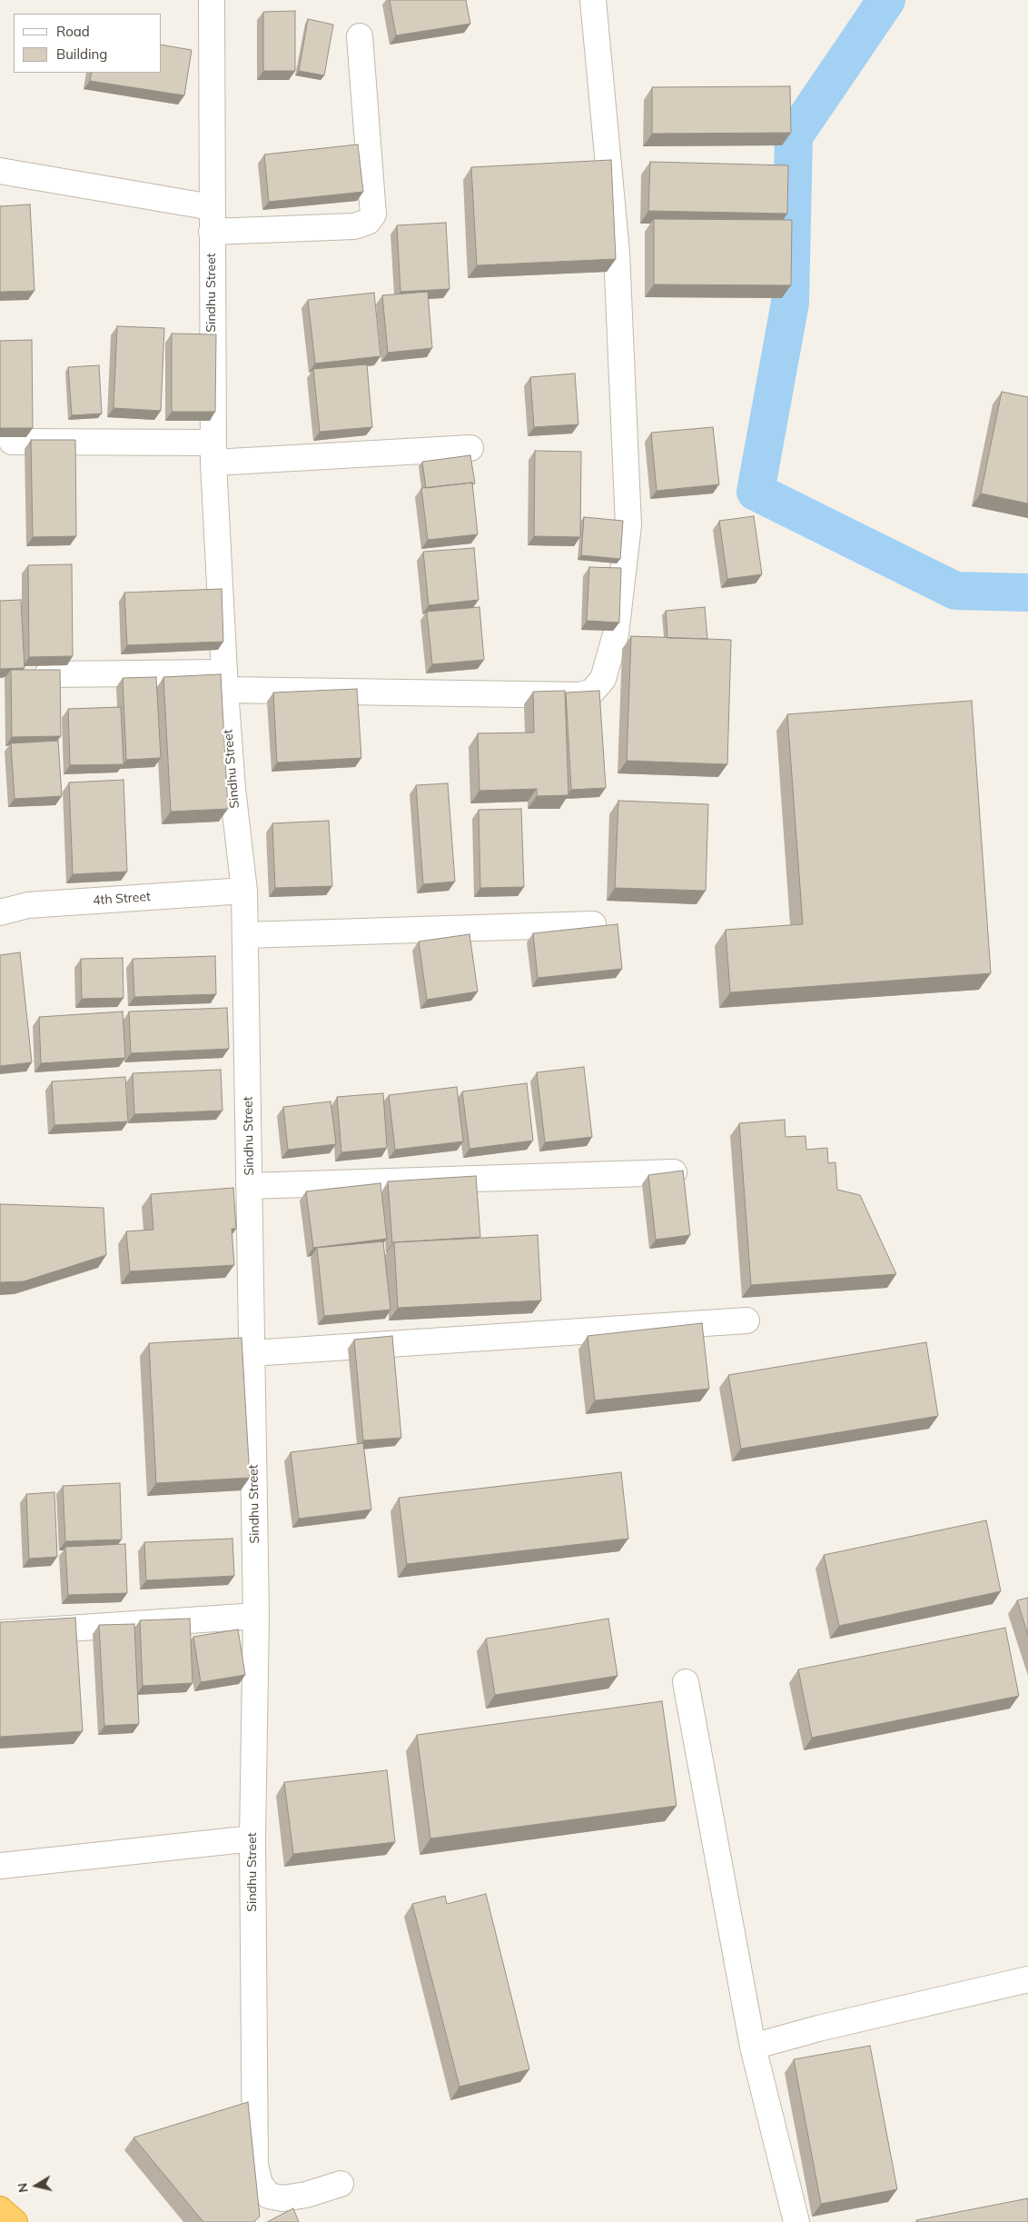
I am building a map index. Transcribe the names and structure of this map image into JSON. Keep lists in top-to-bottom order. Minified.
{"streets":{"street":["Sindhu Street","4th Street"]},"crossings":[["Sindhu Street","4th Street"]],"legend":["Road","Building"],"north":"left"}
